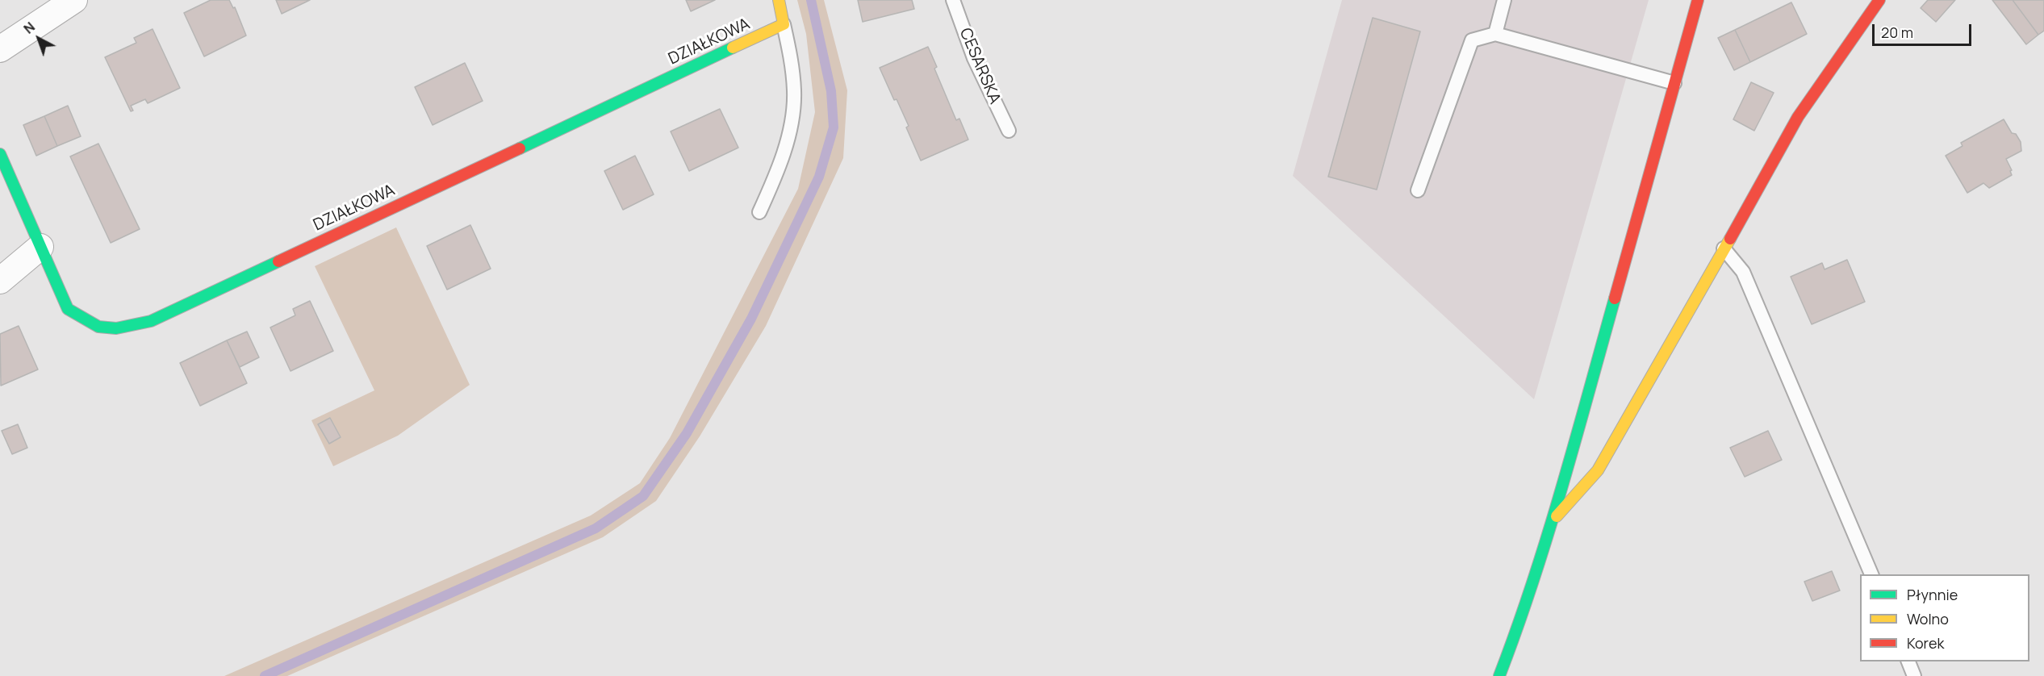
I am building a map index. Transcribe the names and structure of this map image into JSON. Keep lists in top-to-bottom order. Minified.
{"streets":{"street":["DZIAŁKOWA"],"lane":["CESARSKA"]},"legend":["Płynnie","Wolno","Korek"],"scale_bar":"20 m","north":"top left"}
